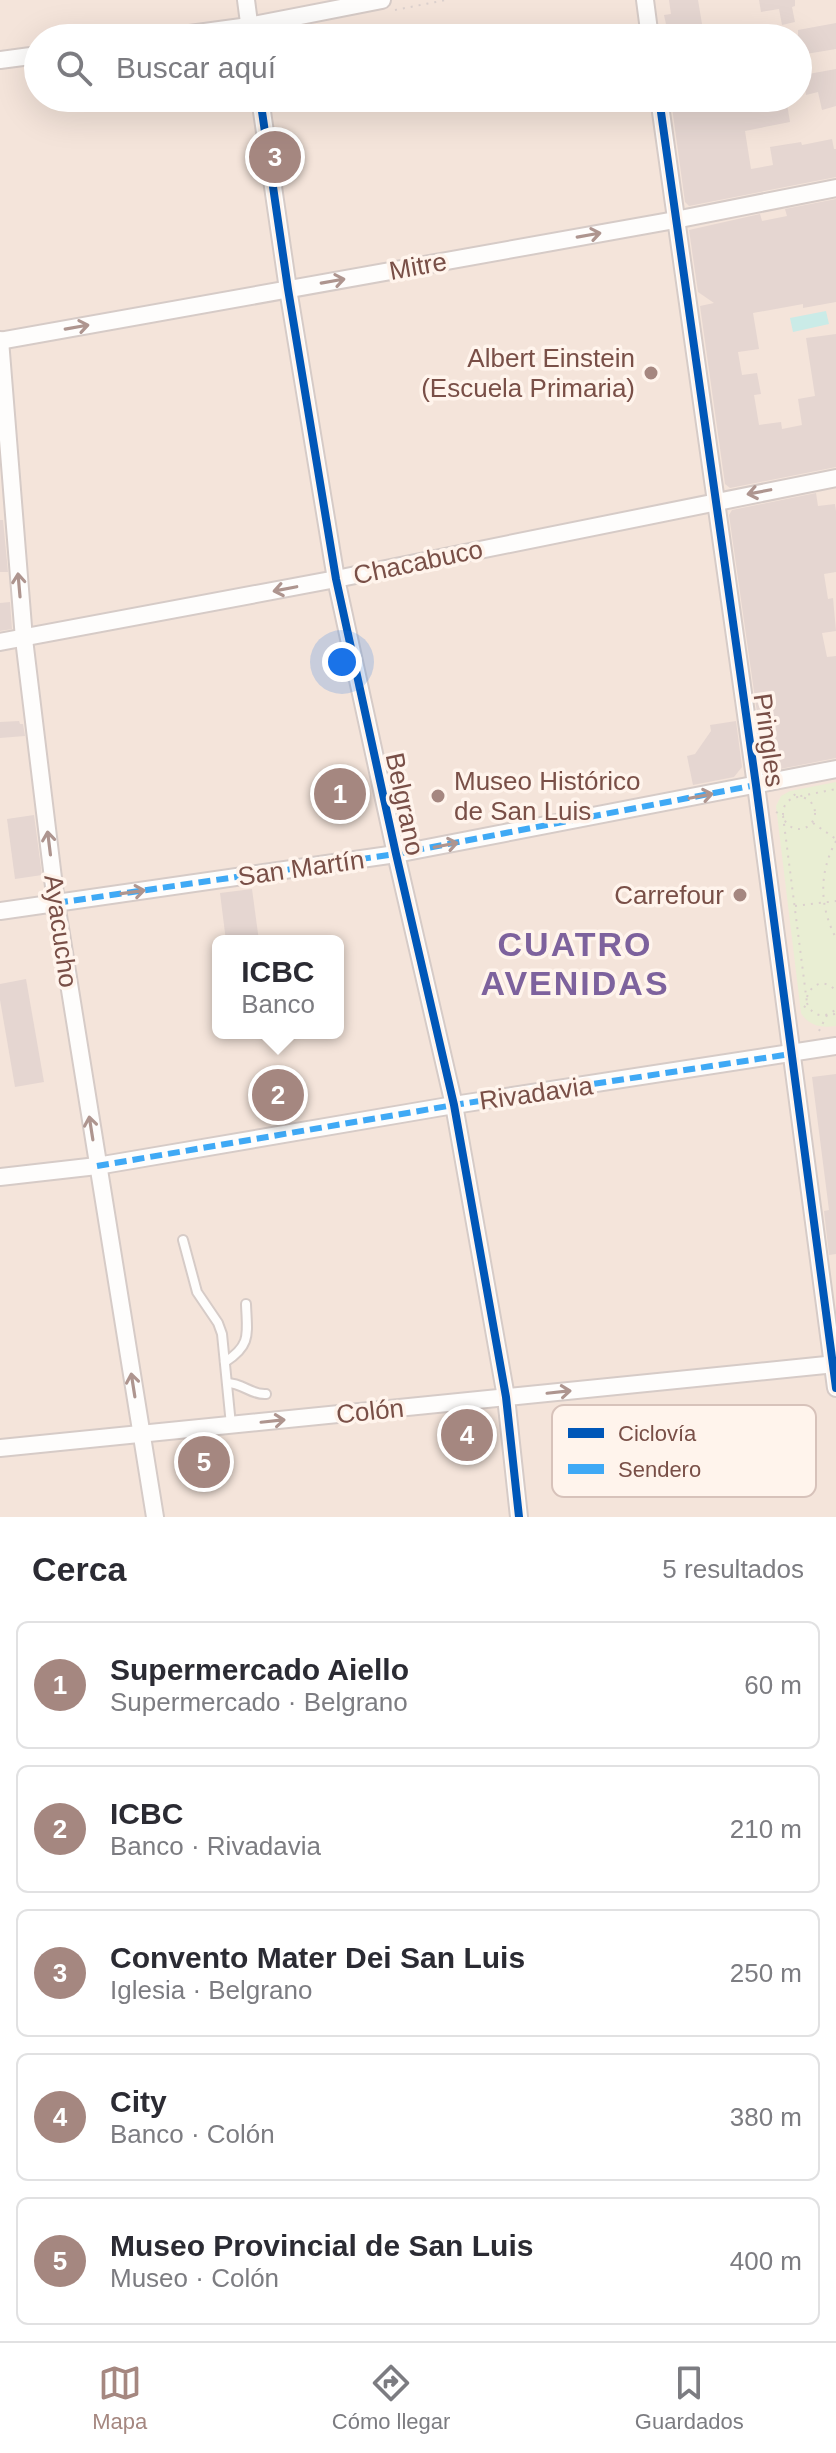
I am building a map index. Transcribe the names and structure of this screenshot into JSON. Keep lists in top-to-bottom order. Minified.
{"streets":{"street":["Mitre","Chacabuco","Pringles","Belgrano","San Martín","Ayacucho","Rivadavia","Colón"]},"crossings":[["Mitre","Pringles"],["Mitre","Belgrano"],["Mitre","Ayacucho"],["Chacabuco","Pringles"],["Chacabuco","Belgrano"],["Chacabuco","Ayacucho"],["Pringles","San Martín"],["Pringles","Rivadavia"],["Pringles","Colón"],["Belgrano","San Martín"],["Belgrano","Rivadavia"],["Belgrano","Colón"],["San Martín","Ayacucho"],["Ayacucho","Rivadavia"],["Ayacucho","Colón"]],"one_way":["Mitre","Chacabuco","San Martín","Ayacucho","Colón"],"districts":["CUATRO AVENIDAS"],"places":["Albert Einstein (Escuela Primaria)","Museo Histórico de San Luis","Carrefour"],"legend":["Ciclovía","Sendero"],"page":{"search":"Buscar aquí","pins":["3","1","2","4","5"],"popup":["ICBC","Banco"],"heading":["Cerca","5 resultados"],"list":[{"mark":"1","name":"Supermercado Aiello","note":"Supermercado · Belgrano","value":"60 m"},{"mark":"2","name":"ICBC","note":"Banco · Rivadavia","value":"210 m"},{"mark":"3","name":"Convento Mater Dei San Luis","note":"Iglesia · Belgrano","value":"250 m"},{"mark":"4","name":"City","note":"Banco · Colón","value":"380 m"},{"mark":"5","name":"Museo Provincial de San Luis","note":"Museo · Colón","value":"400 m"}],"nav":["Mapa","Cómo llegar","Guardados"]}}
